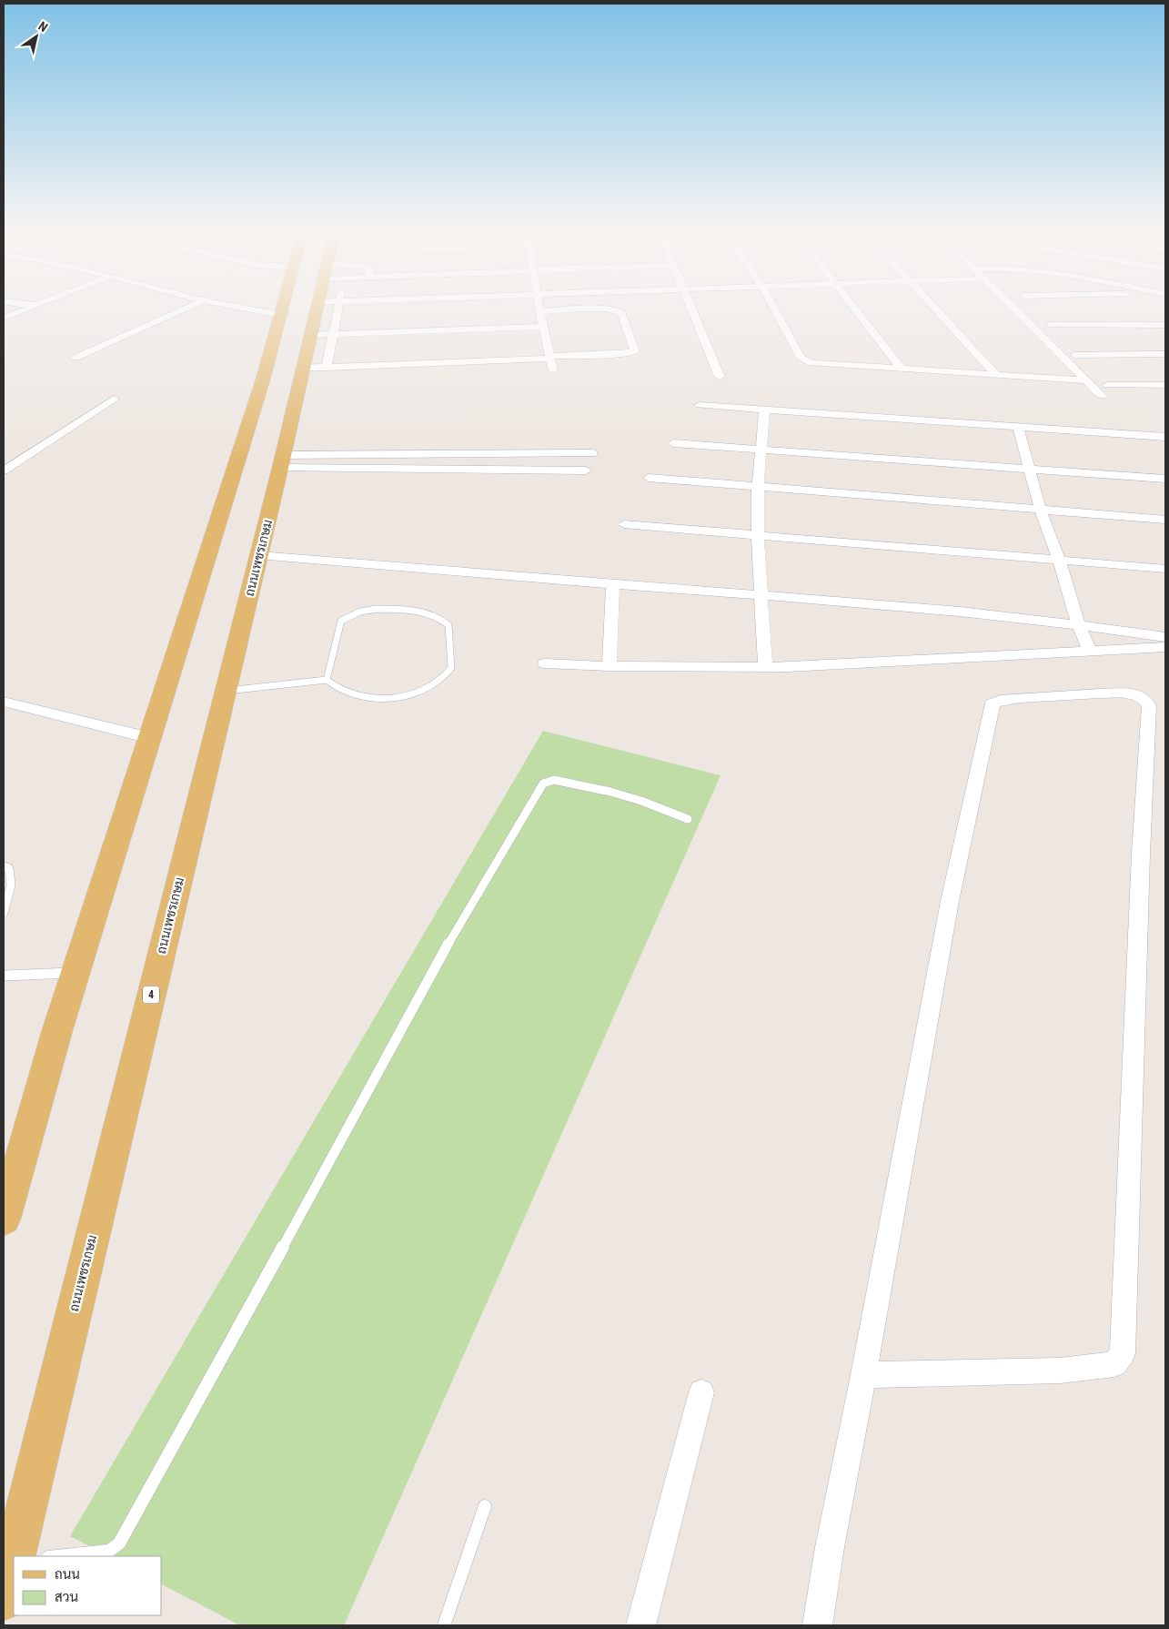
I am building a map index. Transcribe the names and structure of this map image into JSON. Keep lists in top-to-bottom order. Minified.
{"streets":{"main road":["ถนนเพชรเกษม","4"]},"legend":["ถนน","สวน"],"north":"top right"}
